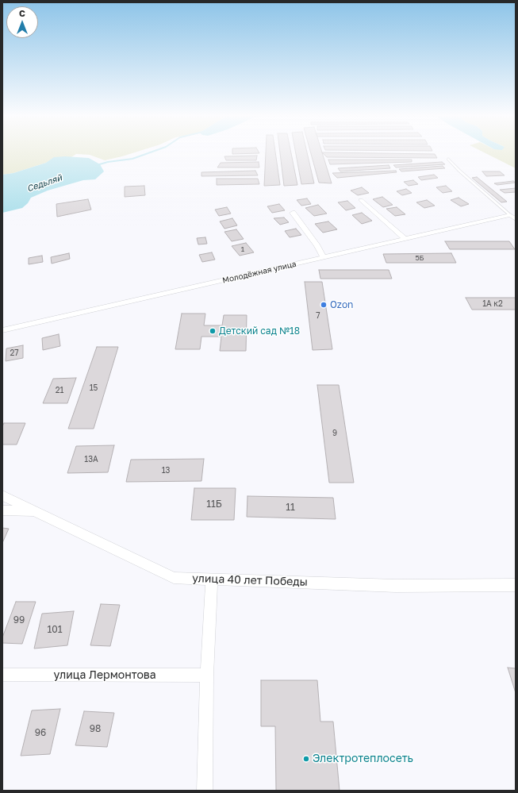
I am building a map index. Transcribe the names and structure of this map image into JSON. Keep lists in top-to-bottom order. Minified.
{"streets":{"street":["Молодёжная улица","улица 40 лет Победы","улица Лермонтова"]},"water":["Седьляй"],"places":["Ozon","Детский сад №18","Электротеплосеть"],"house_numbers":["1","5Б","1А к2","7","27","15","21","9","13А","13","11Б","11","99","101","98","96"],"north":"top"}
